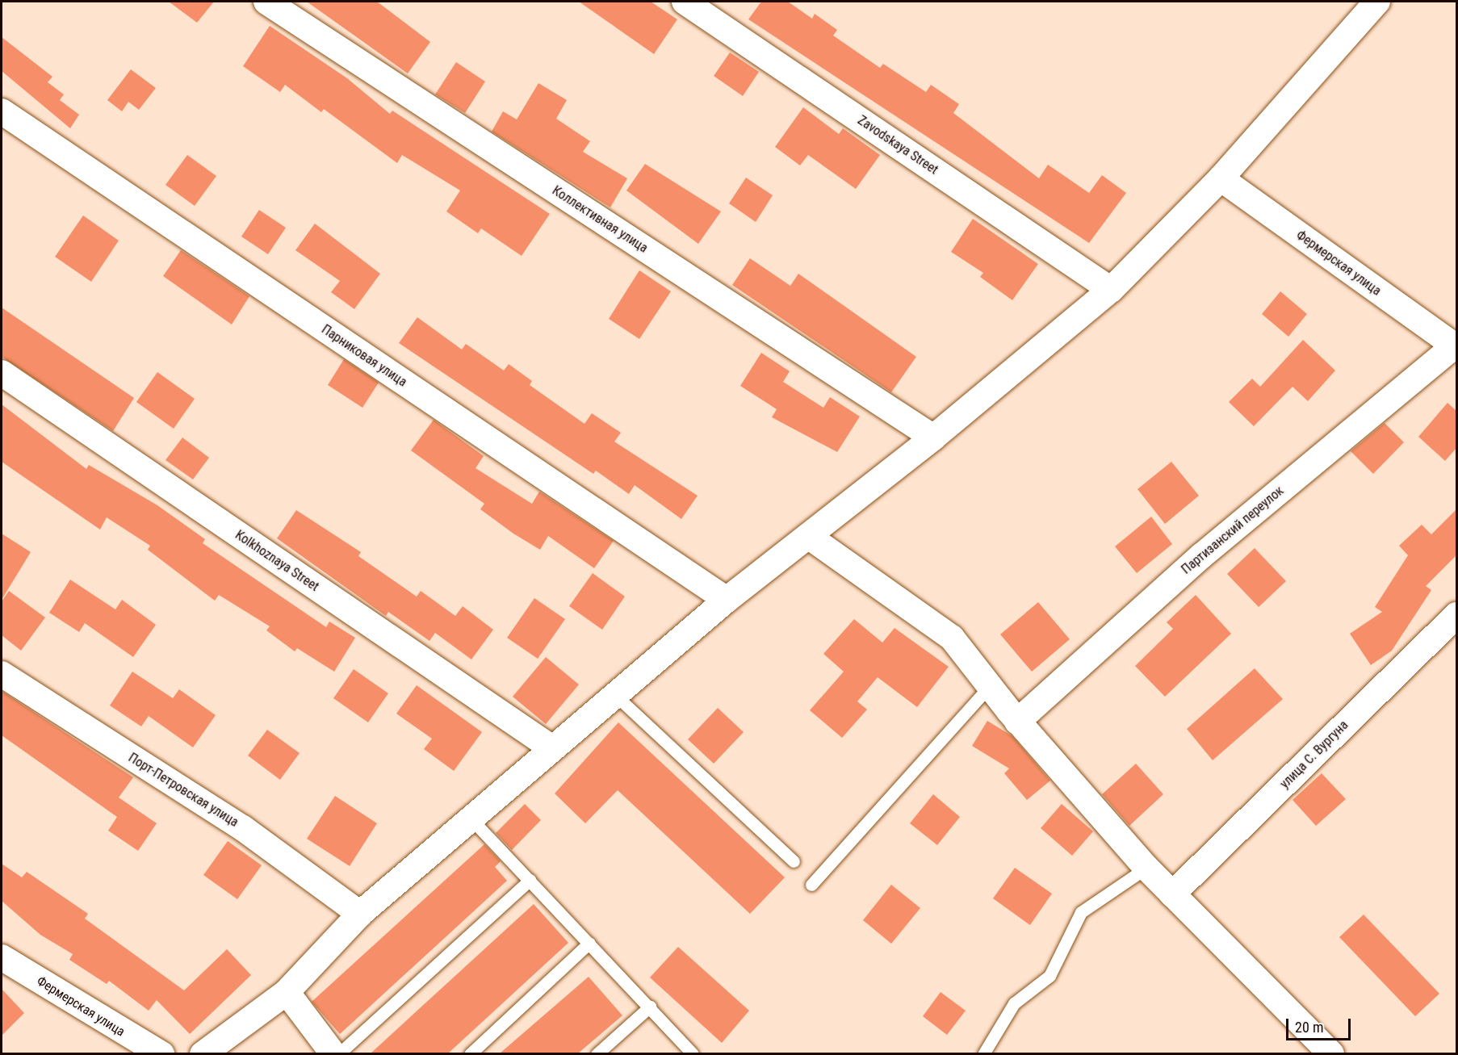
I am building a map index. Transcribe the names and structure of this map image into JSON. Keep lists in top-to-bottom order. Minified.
{"streets":{"street":["Zavodskaya Street","Коллективная улица","Фермерская улица","Парниковая улица","Партизанский переулок","Kolkhoznaya Street","улица С. Вургуна","Порт-Петровская улица"]},"crossings":[["Фермерская улица","Партизанский переулок"]],"scale_bar":"20 m"}
